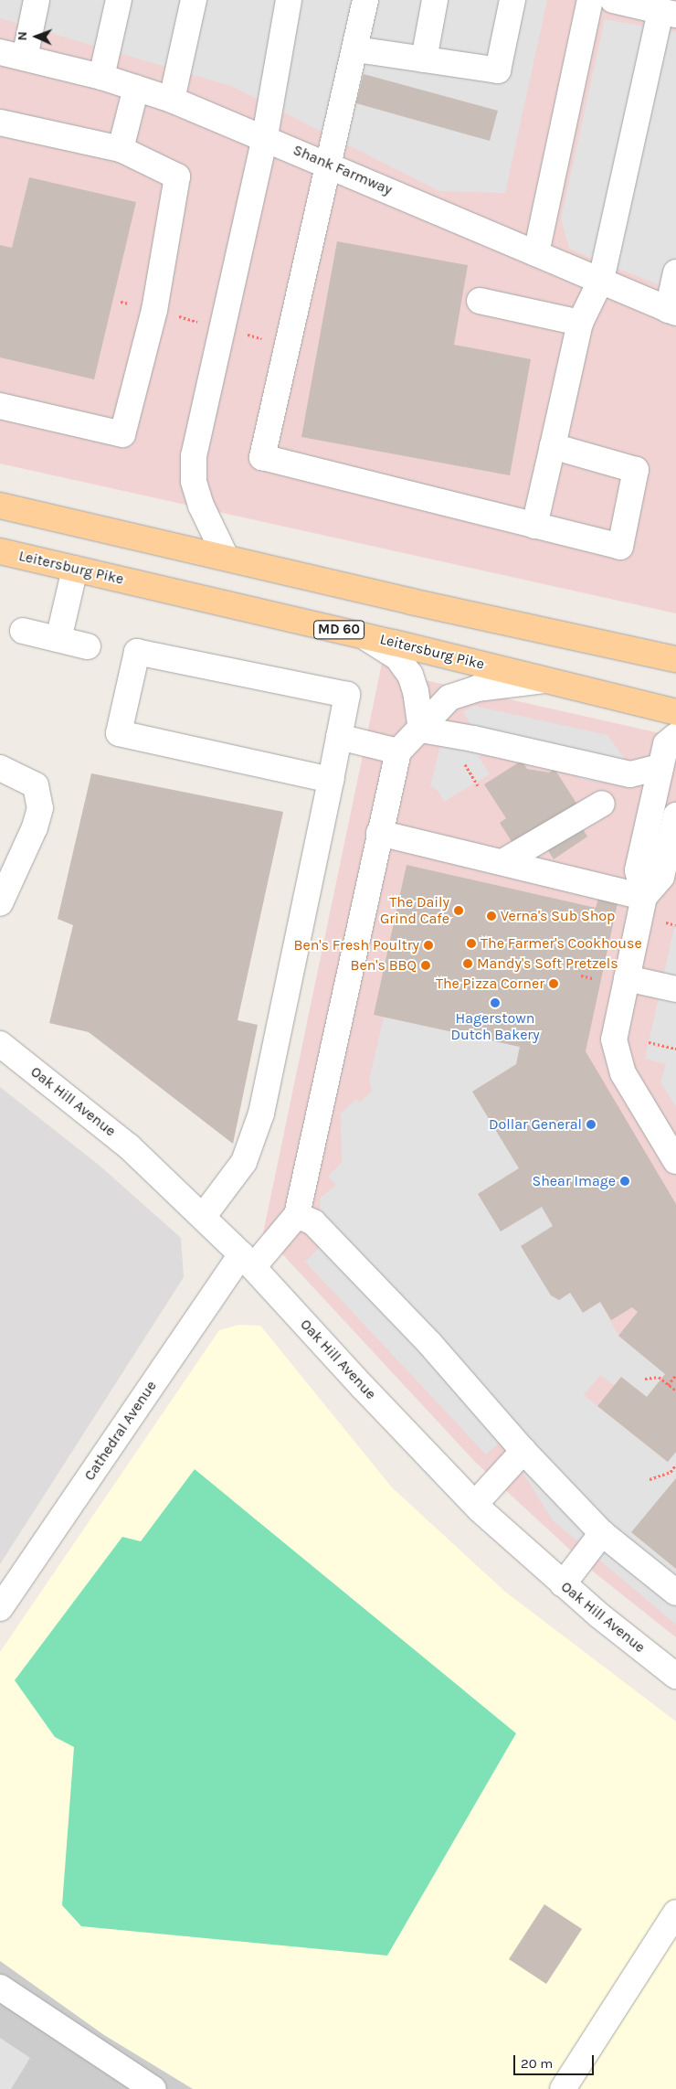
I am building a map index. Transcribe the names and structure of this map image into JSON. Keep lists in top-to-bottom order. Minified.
{"streets":{"main road":["Leitersburg Pike","MD 60"],"street":["Shank Farmway","Oak Hill Avenue","Cathedral Avenue"]},"crossings":[["Oak Hill Avenue","Cathedral Avenue"]],"places":["The Daily Grind Cafe","Verna's Sub Shop","The Farmer's Cookhouse","Ben's Fresh Poultry","Mandy's Soft Pretzels","Ben's BBQ","The Pizza Corner","Hagerstown Dutch Bakery","Dollar General","Shear Image"],"scale_bar":"20 m","north":"left"}
